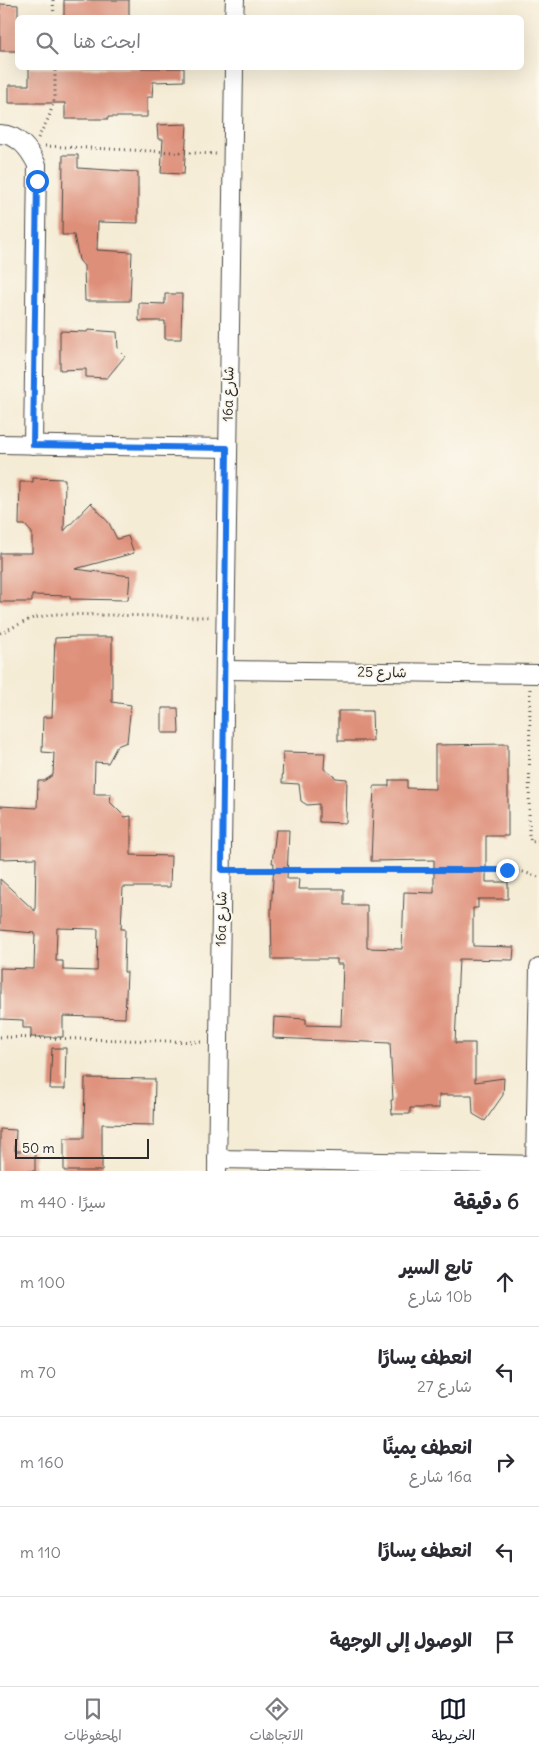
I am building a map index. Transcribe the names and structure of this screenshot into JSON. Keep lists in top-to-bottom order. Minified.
{"streets":{"street":["16a شارع","شارع 25"]},"crossings":[["16a شارع","شارع 25"]],"scale_bar":"50 m","page":{"search":"ابحث هنا","scale":"50 m","heading":["6 دقيقة","سيرًا · 440 m"],"list":[["تابع السير","10b شارع","100 m"],["انعطف يسارًا","شارع 27","70 m"],["انعطف يمينًا","16a شارع","160 m"],["انعطف يسارًا","110 m"],"الوصول إلى الوجهة"],"nav":["الخريطة","الاتجاهات","المحفوظات"]}}
